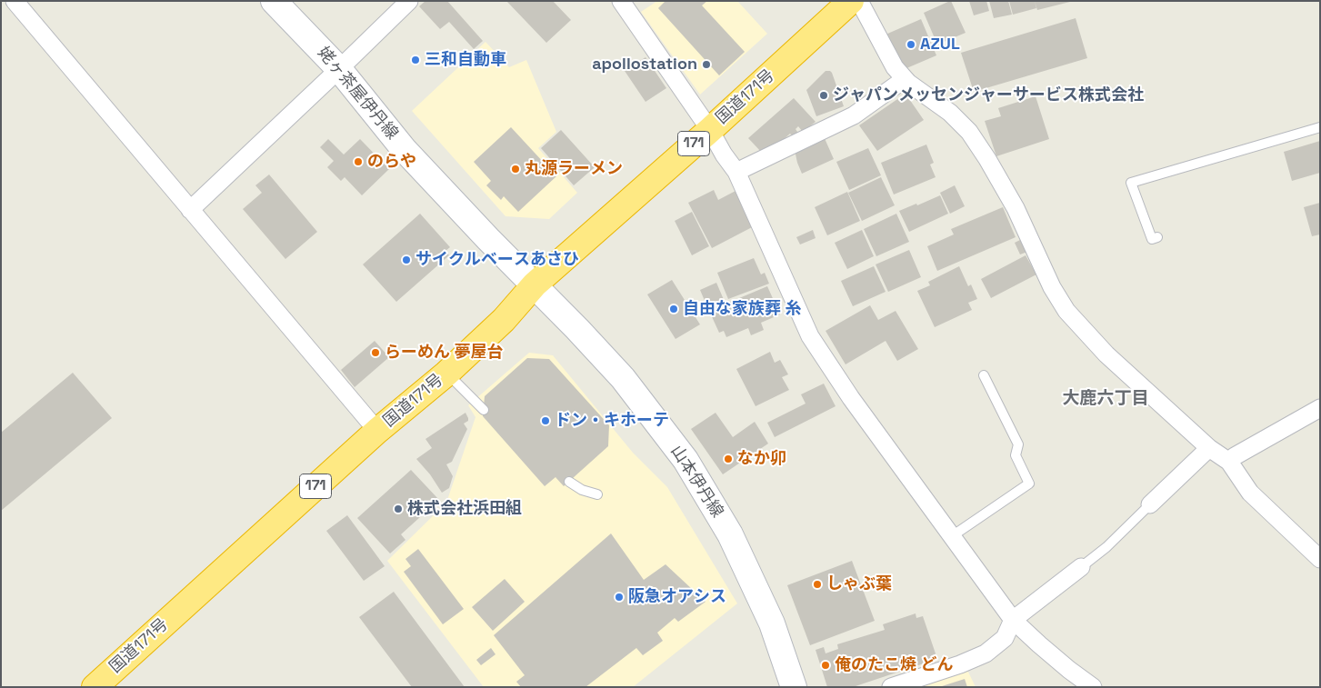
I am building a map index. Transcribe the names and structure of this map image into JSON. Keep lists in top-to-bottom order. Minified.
{"streets":{"highway":["国道171号","171"],"main road":["姥ヶ茶屋伊丹線","山本伊丹線"]},"crossings":[["姥ヶ茶屋伊丹線","国道171号"],["姥ヶ茶屋伊丹線","山本伊丹線"],["国道171号","山本伊丹線"]],"districts":["大鹿六丁目"],"places":["AZUL","三和自動車","apollostation","ジャパンメッセンジャーサービス株式会社","のらや","丸源ラーメン","サイクルベースあさひ","自由な家族葬 糸","らーめん 夢屋台","ドン・キホーテ","なか卯","株式会社浜田組","しゃぶ葉","阪急オアシス","俺のたこ焼 どん"]}
